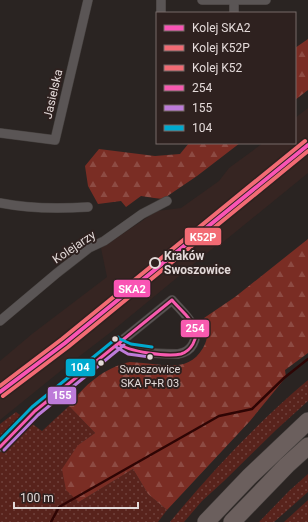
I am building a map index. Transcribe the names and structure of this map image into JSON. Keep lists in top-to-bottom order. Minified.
{"streets":{"street":["Jasielska","Kolejarzy"]},"places":["Kraków Swoszowice","Swoszowice SKA P+R 03"],"lines":["rail line K52","rail line SKA2","rail line K52P","transit line 254","transit line 104","transit line 155"],"legend":["Kolej SKA2","Kolej K52P","Kolej K52","254","155","104"],"scale_bar":"100 m"}
